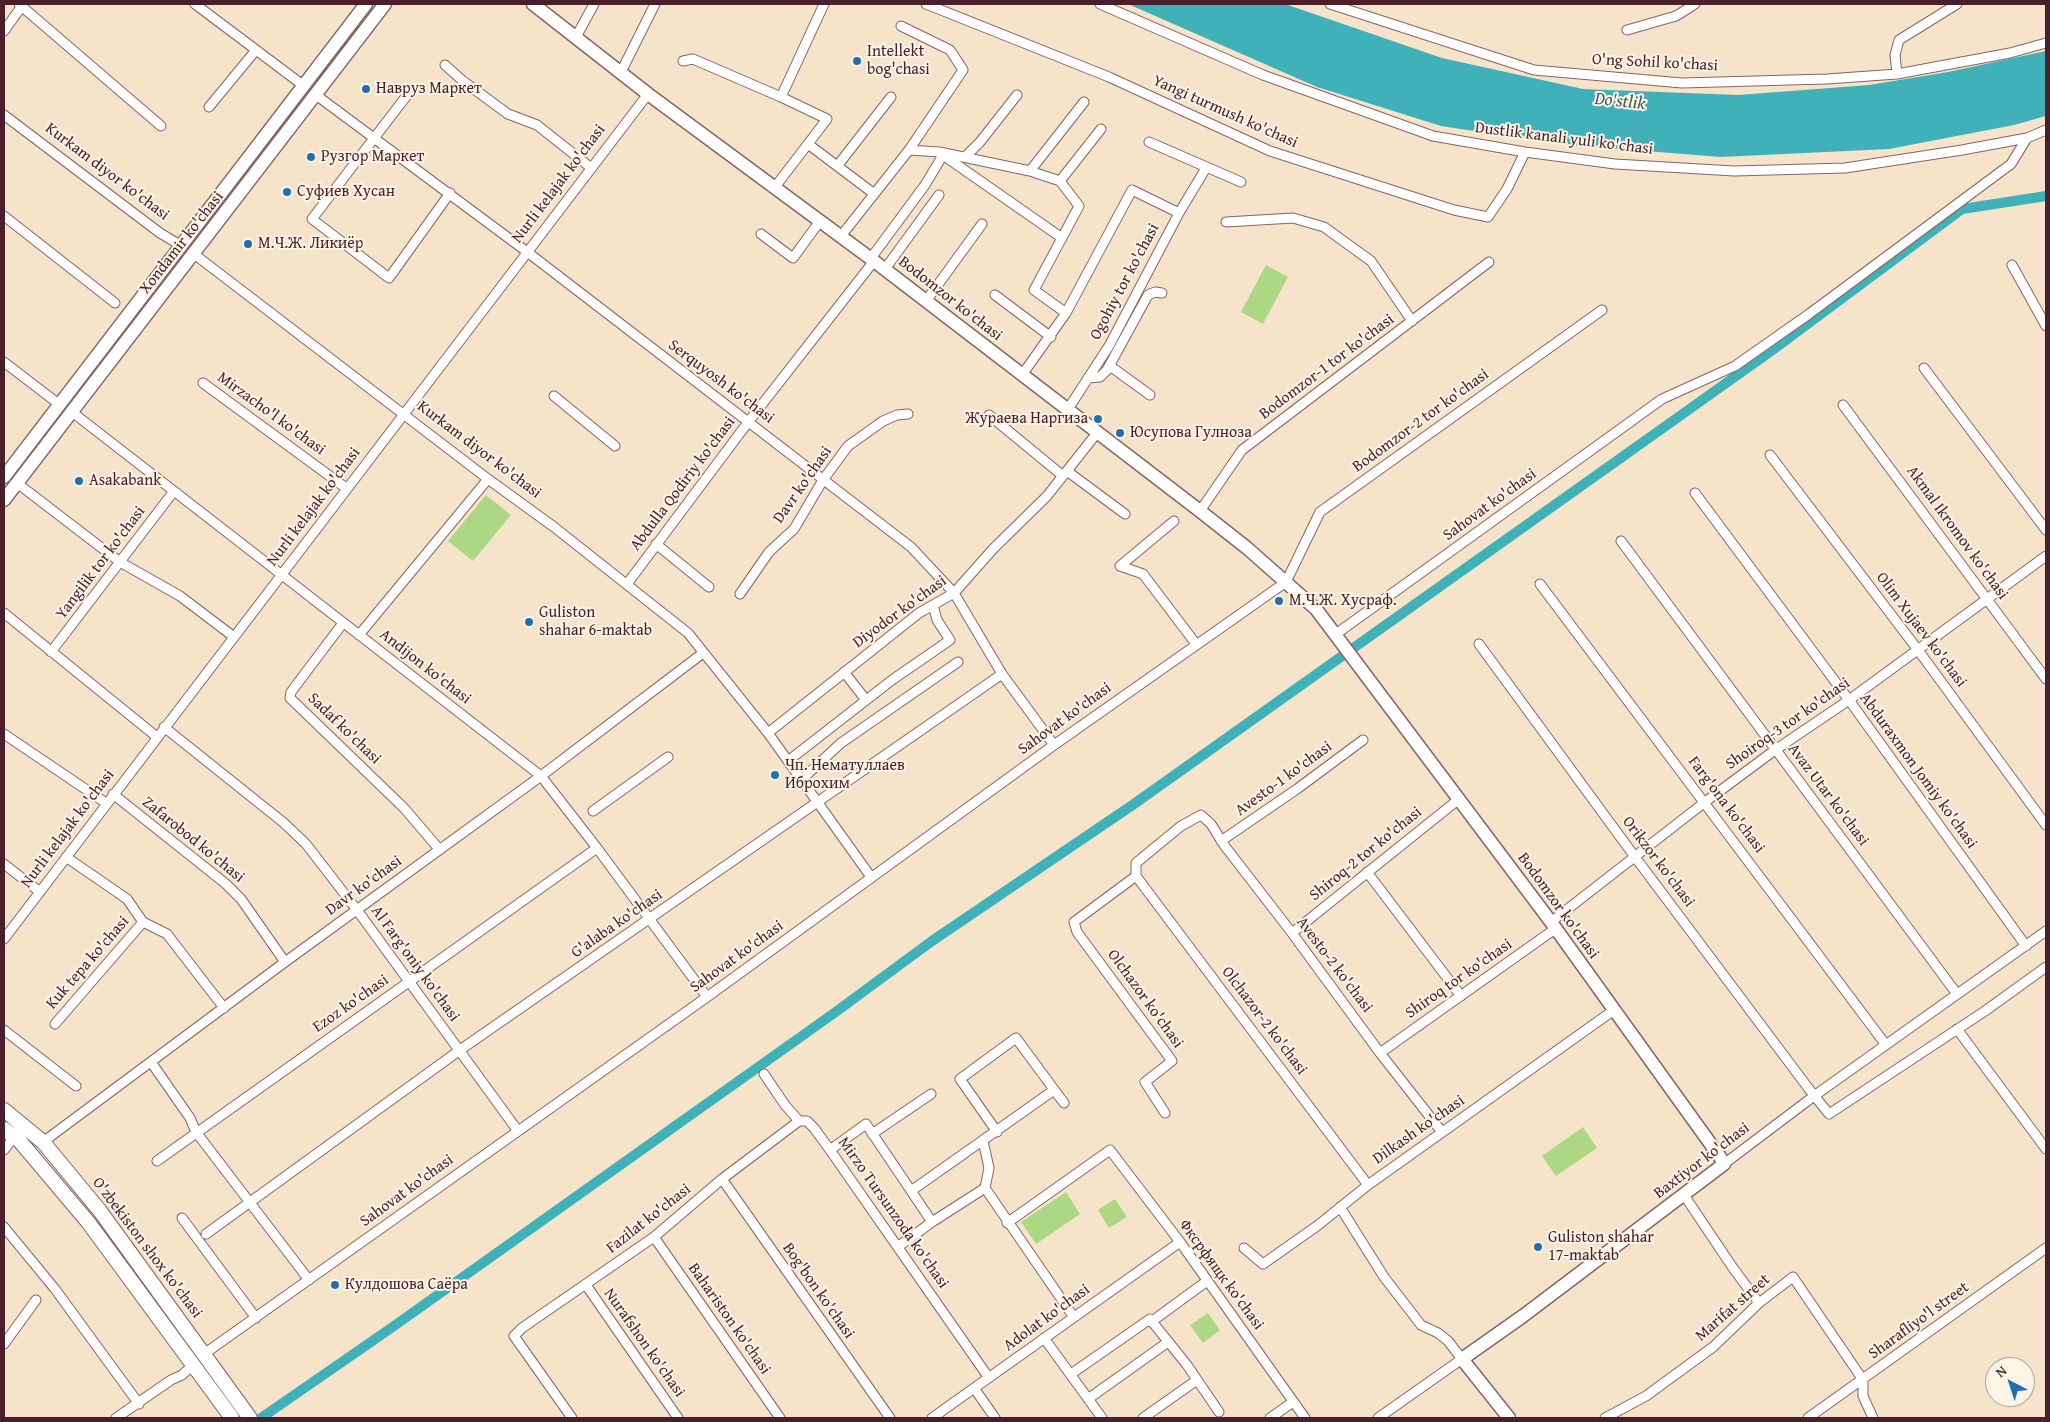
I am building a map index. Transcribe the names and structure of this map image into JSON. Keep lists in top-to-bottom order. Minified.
{"streets":{"main road":["O'zbekiston shox ko'chasi"],"street":["O'ng Sohil ko'chasi","Yangi turmush ko'chasi","Dustlik kanali yuli ko'chasi","Kurkam diyor ko'chasi","Nurli kelajak ko'chasi","Xondamir ko'chasi","Ogohiy tor ko'chasi","Bodomzor ko'chasi","Bodomzor-1 tor ko'chasi","Serquyosh ko'chasi","Mirzacho'l ko'chasi","Bodomzor-2 tor ko'chasi","Abdulla Qodiriy ko'chasi","Davr ko'chasi","Sahovat ko'chasi","Akmal Ikromov ko'chasi","Yangilik tor ko'chasi","Diyodor ko'chasi","Olim Xujaev ko'chasi","Andijon ko'chasi","Shoiroq-3 tor ko'chasi","Sadaf ko'chasi","Abduraxmon Jomiy ko'chasi","Avesto-1 ko'chasi","Avaz Utar ko'chasi","Farg'ona ko'chasi","Zafarobod ko'chasi","Shiroq-2 tor ko'chasi","Orikzor ko'chasi","G'alaba ko'chasi","Kuk tepa ko'chasi","Al Farg'oniy ko'chasi","Avesto-2 ko'chasi","Shiroq tor ko'chasi","Olchazor ko'chasi","Ezoz ko'chasi","Olchazor-2 ko'chasi","Dilkash ko'chasi","Baxtiyor ko'chasi","Mirzo Tursunzoda ko'chasi","Fazilat ko'chasi","Фксрфящк ko'chasi","Bog'bon ko'chasi","Marifat street","Adolat ko'chasi","Bahariston ko'chasi","Sharafliyo'l street","Nurafshon ko'chasi"]},"crossings":[["Yangi turmush ko'chasi","Dustlik kanali yuli ko'chasi"],["Dustlik kanali yuli ko'chasi","Sahovat ko'chasi"],["Kurkam diyor ko'chasi","Nurli kelajak ko'chasi"],["Kurkam diyor ko'chasi","Xondamir ko'chasi"],["Kurkam diyor ko'chasi","Abdulla Qodiriy ko'chasi"],["Kurkam diyor ko'chasi","Davr ko'chasi"],["Kurkam diyor ko'chasi","Sahovat ko'chasi"],["Kurkam diyor ko'chasi","Diyodor ko'chasi"],["Kurkam diyor ko'chasi","G'alaba ko'chasi"],["Nurli kelajak ko'chasi","Bodomzor ko'chasi"],["Nurli kelajak ko'chasi","Serquyosh ko'chasi"],["Nurli kelajak ko'chasi","Mirzacho'l ko'chasi"],["Nurli kelajak ko'chasi","Andijon ko'chasi"],["Nurli kelajak ko'chasi","Zafarobod ko'chasi"],["Nurli kelajak ko'chasi","Al Farg'oniy ko'chasi"],["Xondamir ko'chasi","Serquyosh ko'chasi"],["Xondamir ko'chasi","Andijon ko'chasi"],["Ogohiy tor ko'chasi","Bodomzor ko'chasi"],["Bodomzor ko'chasi","Bodomzor-1 tor ko'chasi"],["Bodomzor ko'chasi","Bodomzor-2 tor ko'chasi"],["Bodomzor ko'chasi","Abdulla Qodiriy ko'chasi"],["Bodomzor ko'chasi","Sahovat ko'chasi"],["Bodomzor ko'chasi","Diyodor ko'chasi"],["Bodomzor ko'chasi","Shoiroq-3 tor ko'chasi"],["Bodomzor ko'chasi","Shiroq-2 tor ko'chasi"],["Bodomzor ko'chasi","Shiroq tor ko'chasi"],["Bodomzor ko'chasi","Dilkash ko'chasi"],["Bodomzor ko'chasi","Baxtiyor ko'chasi"],["Serquyosh ko'chasi","Abdulla Qodiriy ko'chasi"],["Serquyosh ko'chasi","Davr ko'chasi"],["Serquyosh ko'chasi","Sahovat ko'chasi"],["Serquyosh ko'chasi","Diyodor ko'chasi"],["Serquyosh ko'chasi","G'alaba ko'chasi"],["Bodomzor-2 tor ko'chasi","Sahovat ko'chasi"],["Davr ko'chasi","Andijon ko'chasi"],["Davr ko'chasi","Sadaf ko'chasi"],["Davr ko'chasi","Zafarobod ko'chasi"],["Davr ko'chasi","Al Farg'oniy ko'chasi"],["Davr ko'chasi","O'zbekiston shox ko'chasi"],["Sahovat ko'chasi","Andijon ko'chasi"],["Sahovat ko'chasi","Al Farg'oniy ko'chasi"],["Sahovat ko'chasi","O'zbekiston shox ko'chasi"],["Akmal Ikromov ko'chasi","Shoiroq-3 tor ko'chasi"],["Yangilik tor ko'chasi","Andijon ko'chasi"],["Olim Xujaev ko'chasi","Shoiroq-3 tor ko'chasi"],["Andijon ko'chasi","Sadaf ko'chasi"],["Andijon ko'chasi","G'alaba ko'chasi"],["Andijon ko'chasi","Ezoz ko'chasi"],["Shoiroq-3 tor ko'chasi","Abduraxmon Jomiy ko'chasi"],["Shoiroq-3 tor ko'chasi","Avaz Utar ko'chasi"],["Shoiroq-3 tor ko'chasi","Farg'ona ko'chasi"],["Shoiroq-3 tor ko'chasi","Orikzor ko'chasi"],["Shoiroq-3 tor ko'chasi","Shiroq tor ko'chasi"],["Abduraxmon Jomiy ko'chasi","Baxtiyor ko'chasi"],["Avesto-1 ko'chasi","Avesto-2 ko'chasi"],["Avaz Utar ko'chasi","Baxtiyor ko'chasi"],["Farg'ona ko'chasi","Baxtiyor ko'chasi"],["Shiroq-2 tor ko'chasi","Avesto-2 ko'chasi"],["Orikzor ko'chasi","Baxtiyor ko'chasi"],["G'alaba ko'chasi","Al Farg'oniy ko'chasi"],["Al Farg'oniy ko'chasi","Ezoz ko'chasi"],["Avesto-2 ko'chasi","Shiroq tor ko'chasi"],["Avesto-2 ko'chasi","Olchazor ko'chasi"],["Avesto-2 ko'chasi","Olchazor-2 ko'chasi"],["Avesto-2 ko'chasi","Dilkash ko'chasi"],["Olchazor ko'chasi","Olchazor-2 ko'chasi"],["Olchazor-2 ko'chasi","Dilkash ko'chasi"],["Mirzo Tursunzoda ko'chasi","Fazilat ko'chasi"],["Mirzo Tursunzoda ko'chasi","Adolat ko'chasi"],["Fazilat ko'chasi","Bog'bon ko'chasi"],["Fazilat ko'chasi","Bahariston ko'chasi"],["Fazilat ko'chasi","Nurafshon ko'chasi"],["Фксрфящк ko'chasi","Adolat ko'chasi"],["Marifat street","Sharafliyo'l street"]],"water":["Do'stlik"],"places":["Intellekt bog'chasi","Навруз Маркет","Рузгор Маркет","Суфиев Хусан","М.Ч.Ж. Ликиёр","Жураева Наргиза","Юсупова Гулноза","Asakabank","М.Ч.Ж. Хусраф.","Guliston shahar 6-maktab","Чп. Нематуллаев Иброхим","Guliston shahar 17-maktab","Кулдошова Саёра"],"north":"top left"}
